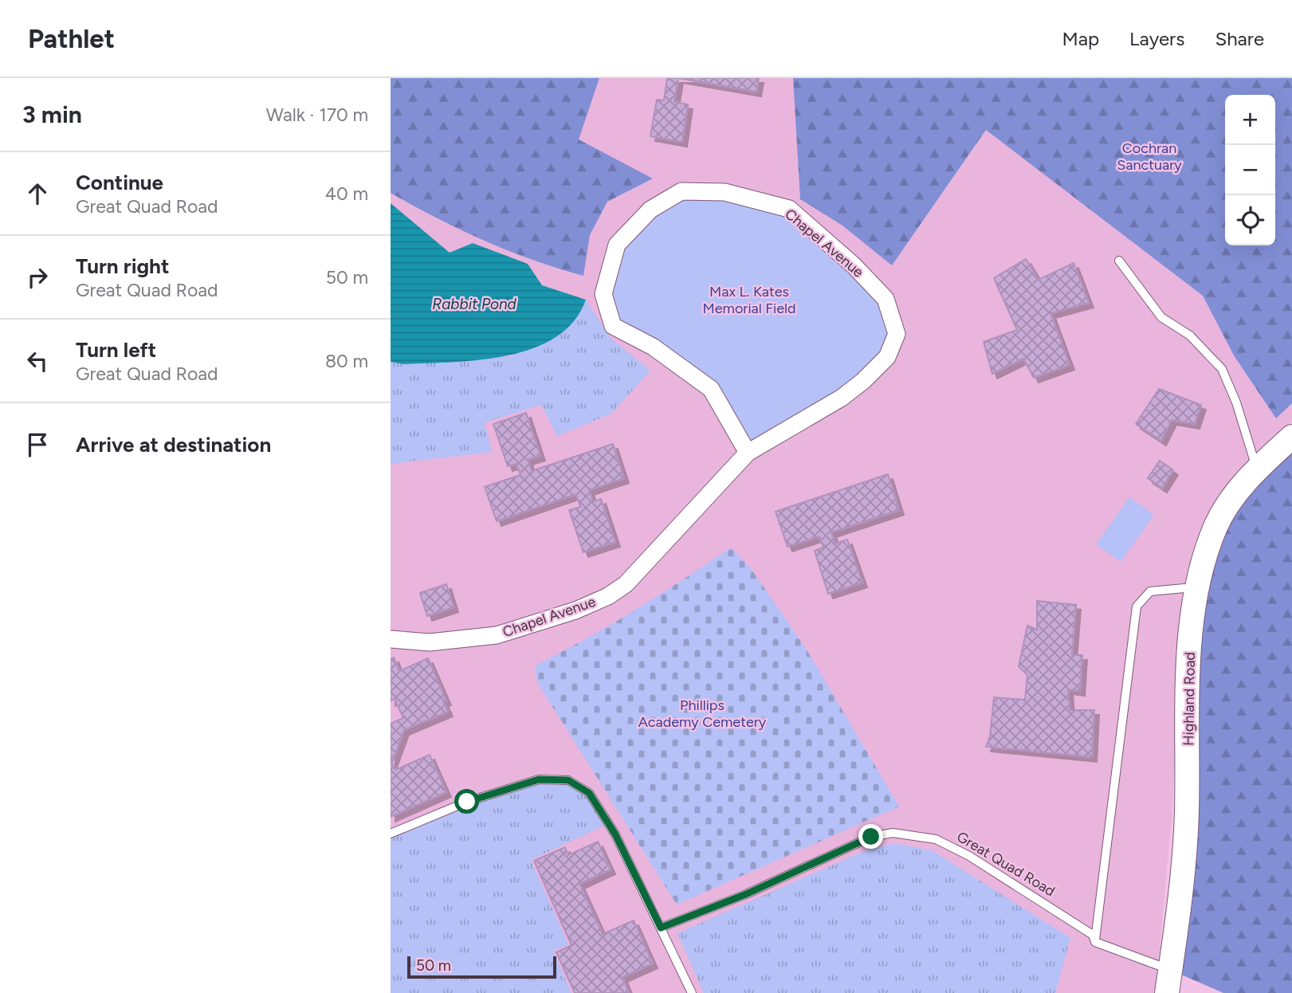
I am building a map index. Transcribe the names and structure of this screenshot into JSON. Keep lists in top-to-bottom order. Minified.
{"streets":{"street":["Chapel Avenue","Highland Road"],"lane":["Great Quad Road"]},"crossings":[["Highland Road","Great Quad Road"]],"water":["Rabbit Pond"],"parks":["Cochran Sanctuary","Max L. Kates Memorial Field","Phillips Academy Cemetery"],"scale_bar":"50 m","page":{"header":"Pathlet","nav":["Map","Layers","Share"],"heading":["3 min","Walk · 170 m"],"map_buttons":["+","−"],"list":[["Continue","Great Quad Road","40 m"],["Turn right","Great Quad Road","50 m"],["Turn left","Great Quad Road","80 m"],"Arrive at destination"],"scale":"50 m"}}
